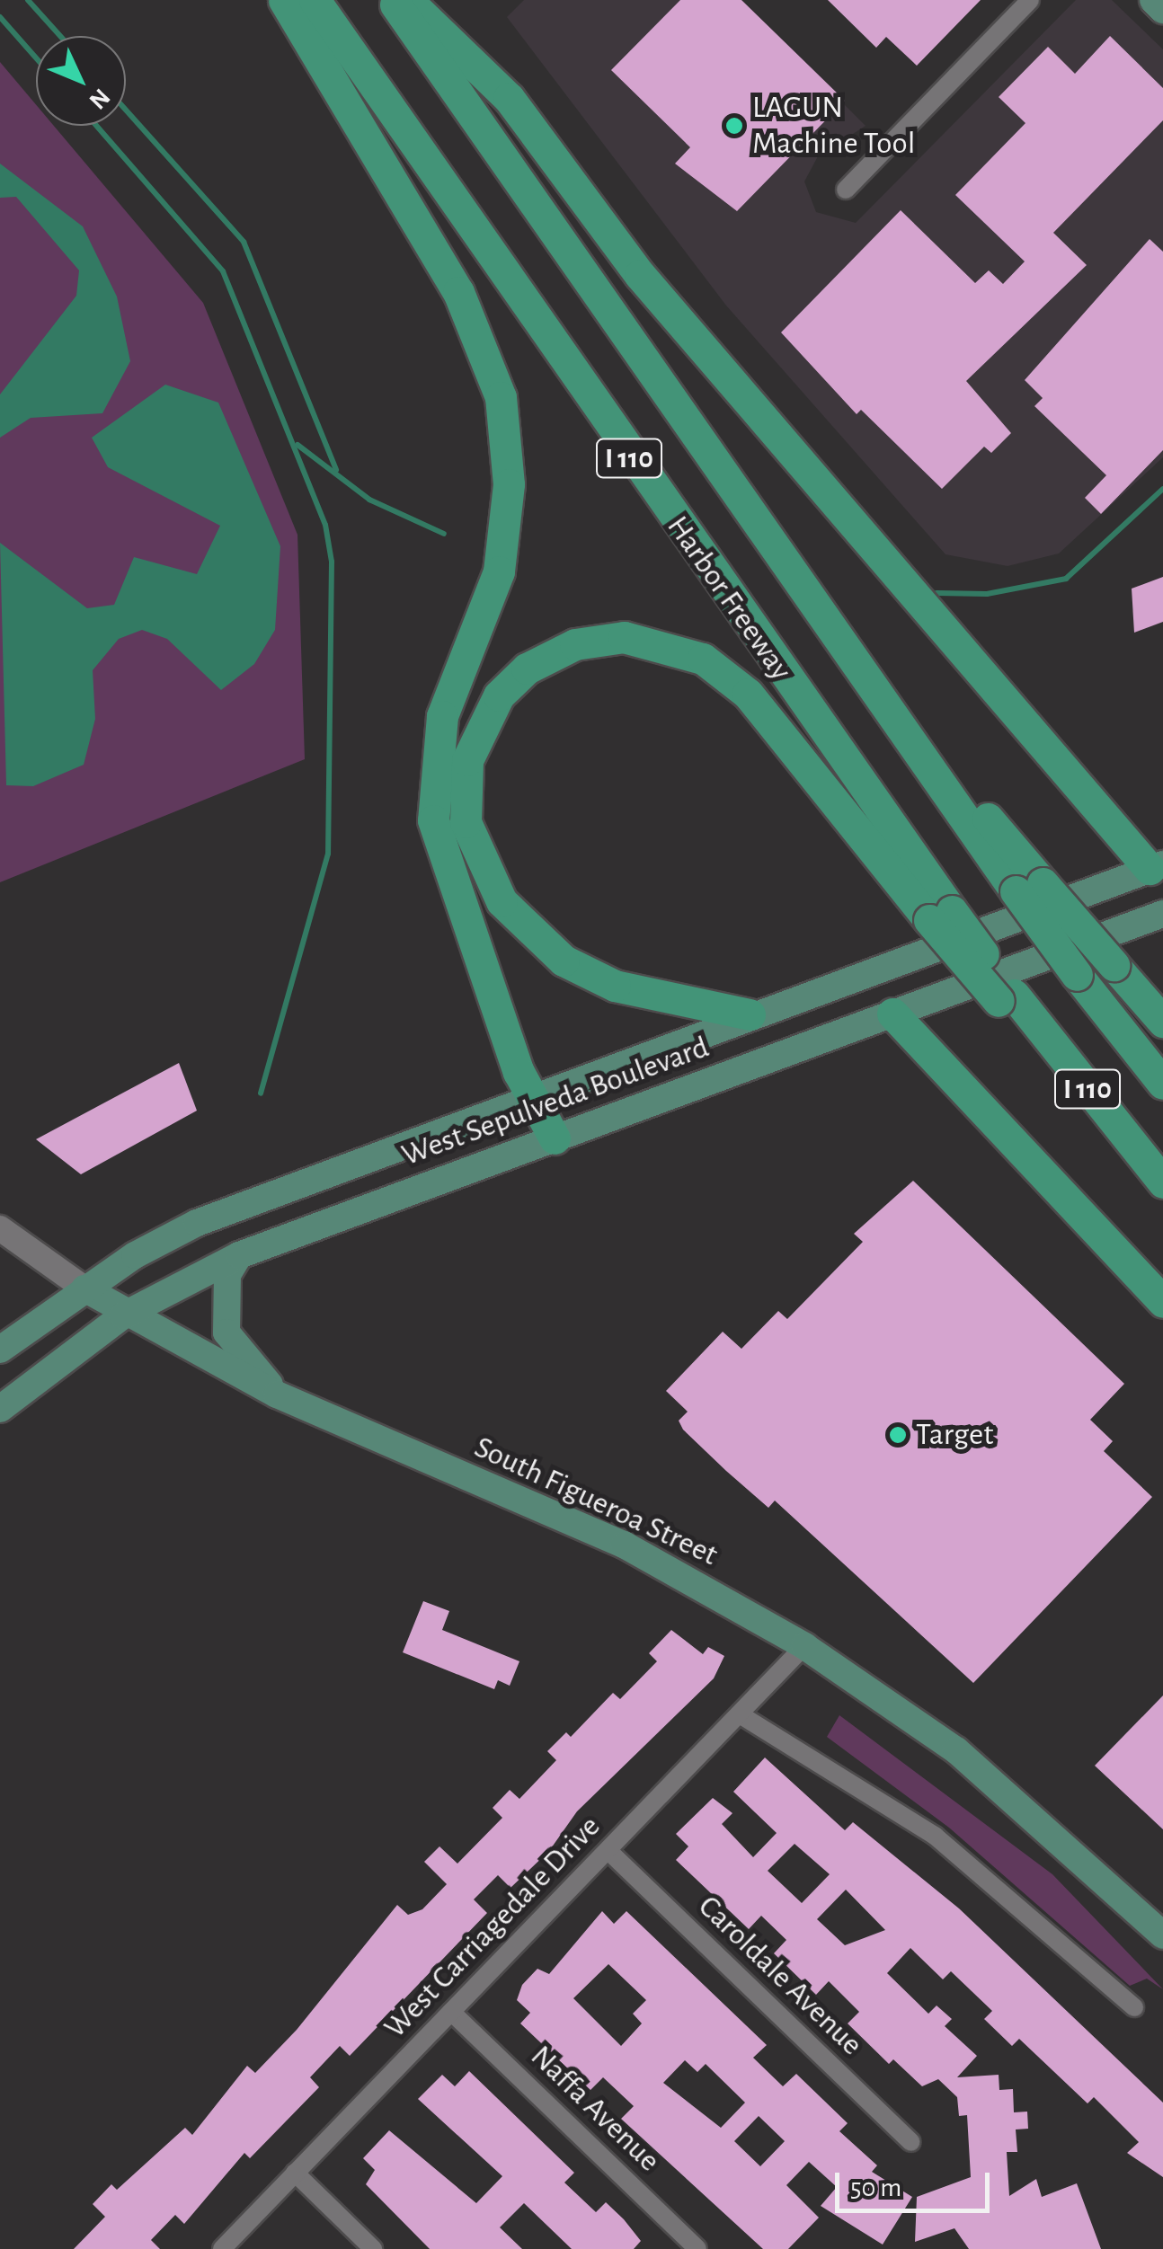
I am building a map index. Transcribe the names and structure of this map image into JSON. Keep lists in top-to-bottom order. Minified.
{"streets":{"highway":["I 110","Harbor Freeway"],"main road":["West Sepulveda Boulevard","South Figueroa Street"],"street":["West Carriagedale Drive","Caroldale Avenue","Naffa Avenue"]},"crossings":[["West Sepulveda Boulevard","South Figueroa Street"],["South Figueroa Street","West Carriagedale Drive"],["West Carriagedale Drive","Caroldale Avenue"],["West Carriagedale Drive","Naffa Avenue"]],"places":["LAGUN Machine Tool","Target"],"scale_bar":"50 m","north":"bottom right"}
